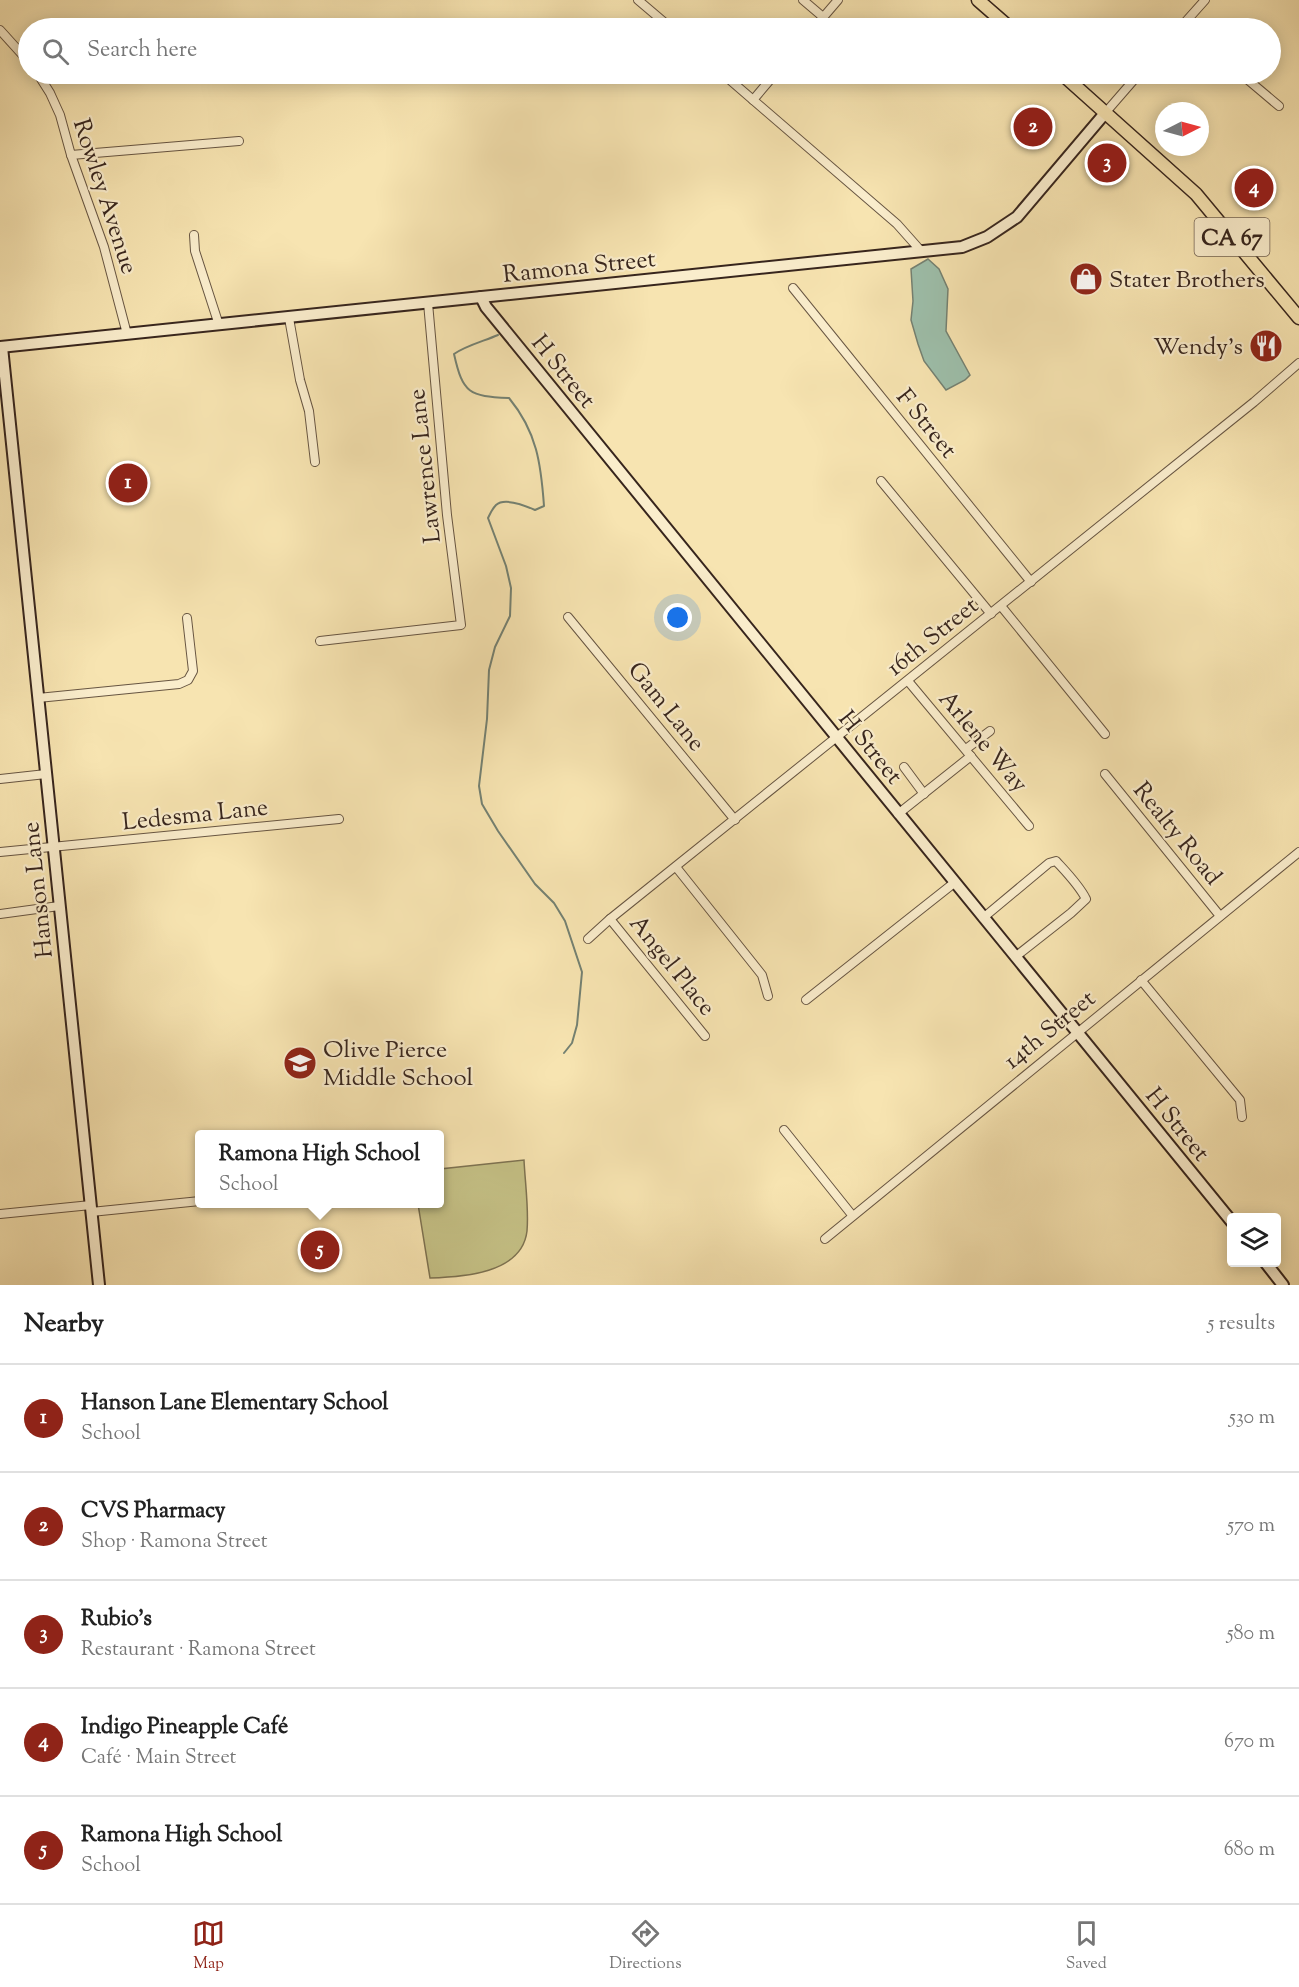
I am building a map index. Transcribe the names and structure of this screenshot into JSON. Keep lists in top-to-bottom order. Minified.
{"streets":{"main road":["CA 67","Ramona Street","H Street","Hanson Lane"],"street":["Rowley Avenue","F Street","Lawrence Lane","16th Street","Gam Lane","Arlene Way","Ledesma Lane","Realty Road","Angel Place","14th Street"]},"crossings":[["Rowley Avenue","Ramona Street"],["CA 67","Ramona Street"],["Ramona Street","H Street"],["Ramona Street","Lawrence Lane"],["Ramona Street","Hanson Lane"],["H Street","16th Street"],["H Street","14th Street"],["F Street","16th Street"],["16th Street","Gam Lane"],["16th Street","Arlene Way"],["16th Street","Angel Place"],["Ledesma Lane","Hanson Lane"],["Realty Road","14th Street"]],"places":{"shop":["Stater Brothers"],"restaurant":["Wendy's"],"school or university":["Olive Pierce Middle School"]},"north":"right","page":{"search":"Search here","pins":["2","3","4","1","5"],"popup":["Ramona High School","School"],"heading":["Nearby","5 results"],"list":[{"mark":"1","name":"Hanson Lane Elementary School","note":"School","value":"530 m"},{"mark":"2","name":"CVS Pharmacy","note":"Shop · Ramona Street","value":"570 m"},{"mark":"3","name":"Rubio's","note":"Restaurant · Ramona Street","value":"580 m"},{"mark":"4","name":"Indigo Pineapple Café","note":"Café · Main Street","value":"670 m"},{"mark":"5","name":"Ramona High School","note":"School","value":"680 m"}],"nav":["Map","Directions","Saved"]}}
